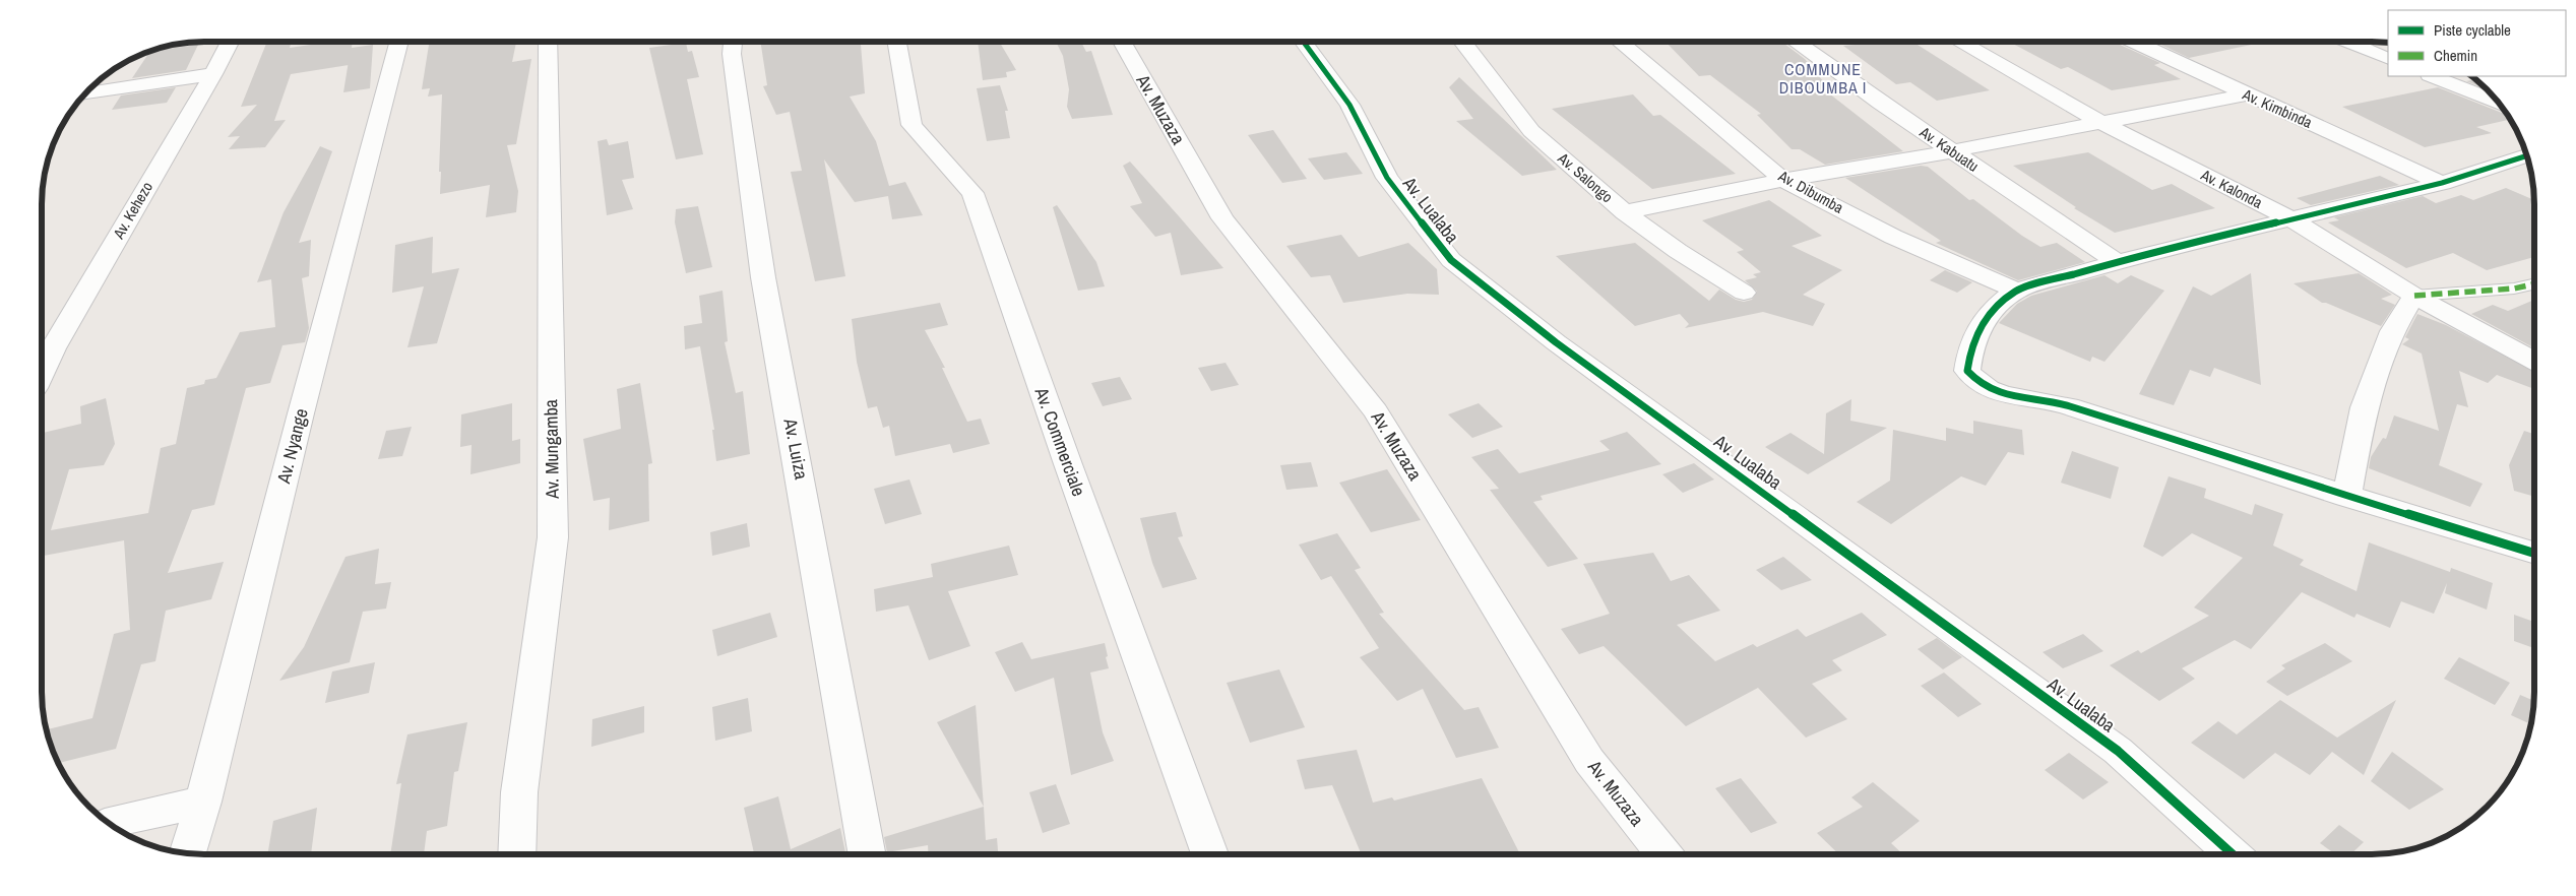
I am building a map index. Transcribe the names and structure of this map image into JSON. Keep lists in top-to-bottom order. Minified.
{"streets":{"street":["Av. Kimbinda","Av. Muzaza","Av. Kabuatu","Av. Salongo","Av. Kalonda","Av. Dibumba","Av. Kehezo","Av. Lualaba","Av. Commerciale","Av. Nyange","Av. Mungamba","Av. Luiza"]},"districts":["COMMUNE DIBOUMBA I"],"legend":["Piste cyclable","Chemin"]}
